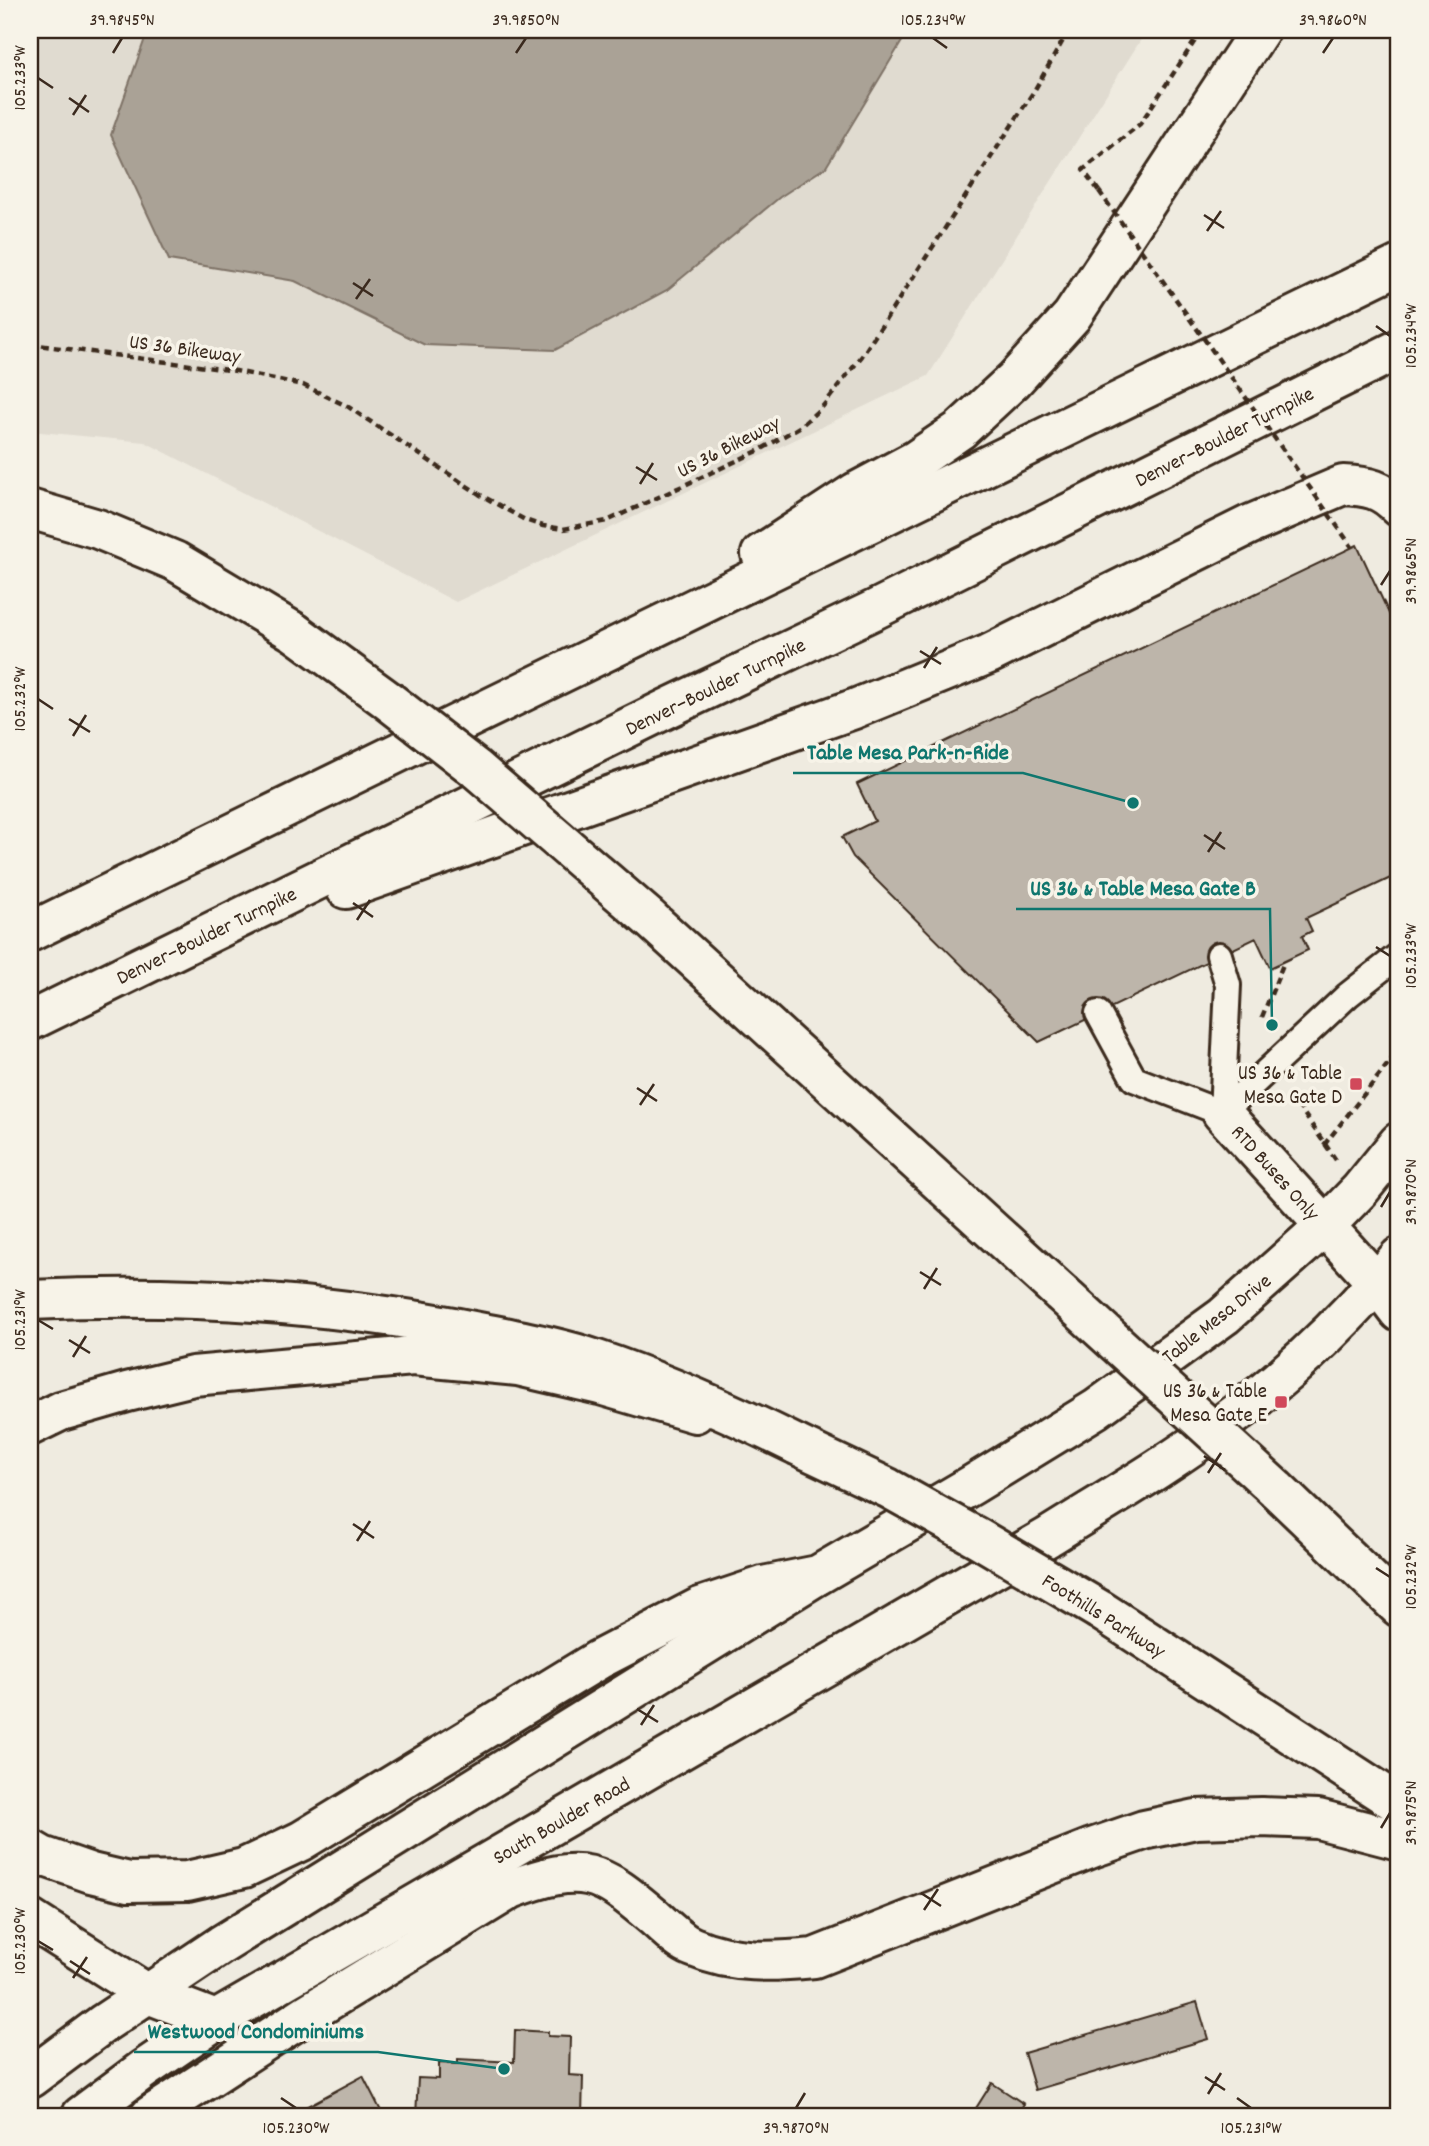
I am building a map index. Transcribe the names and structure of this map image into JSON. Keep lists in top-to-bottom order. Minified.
{"streets":{"main road":["Denver–Boulder Turnpike","RTD Buses Only","Table Mesa Drive","Foothills Parkway","South Boulder Road"],"path":["US 36 Bikeway"]},"crossings":[["RTD Buses Only","Table Mesa Drive"],["RTD Buses Only","South Boulder Road"]],"places":{"other":["Table Mesa Park-n-Ride","US 36 & Table Mesa Gate B","Westwood Condominiums"],"transit":["US 36 & Table Mesa Gate D","US 36 & Table Mesa Gate E"]},"coordinates":["39.9845°N","39.9850°N","105.234°W","39.9860°N","105.233°W","39.9865°N","105.232°W","39.9870°N","105.231°W","39.9875°N","105.230°W"]}
